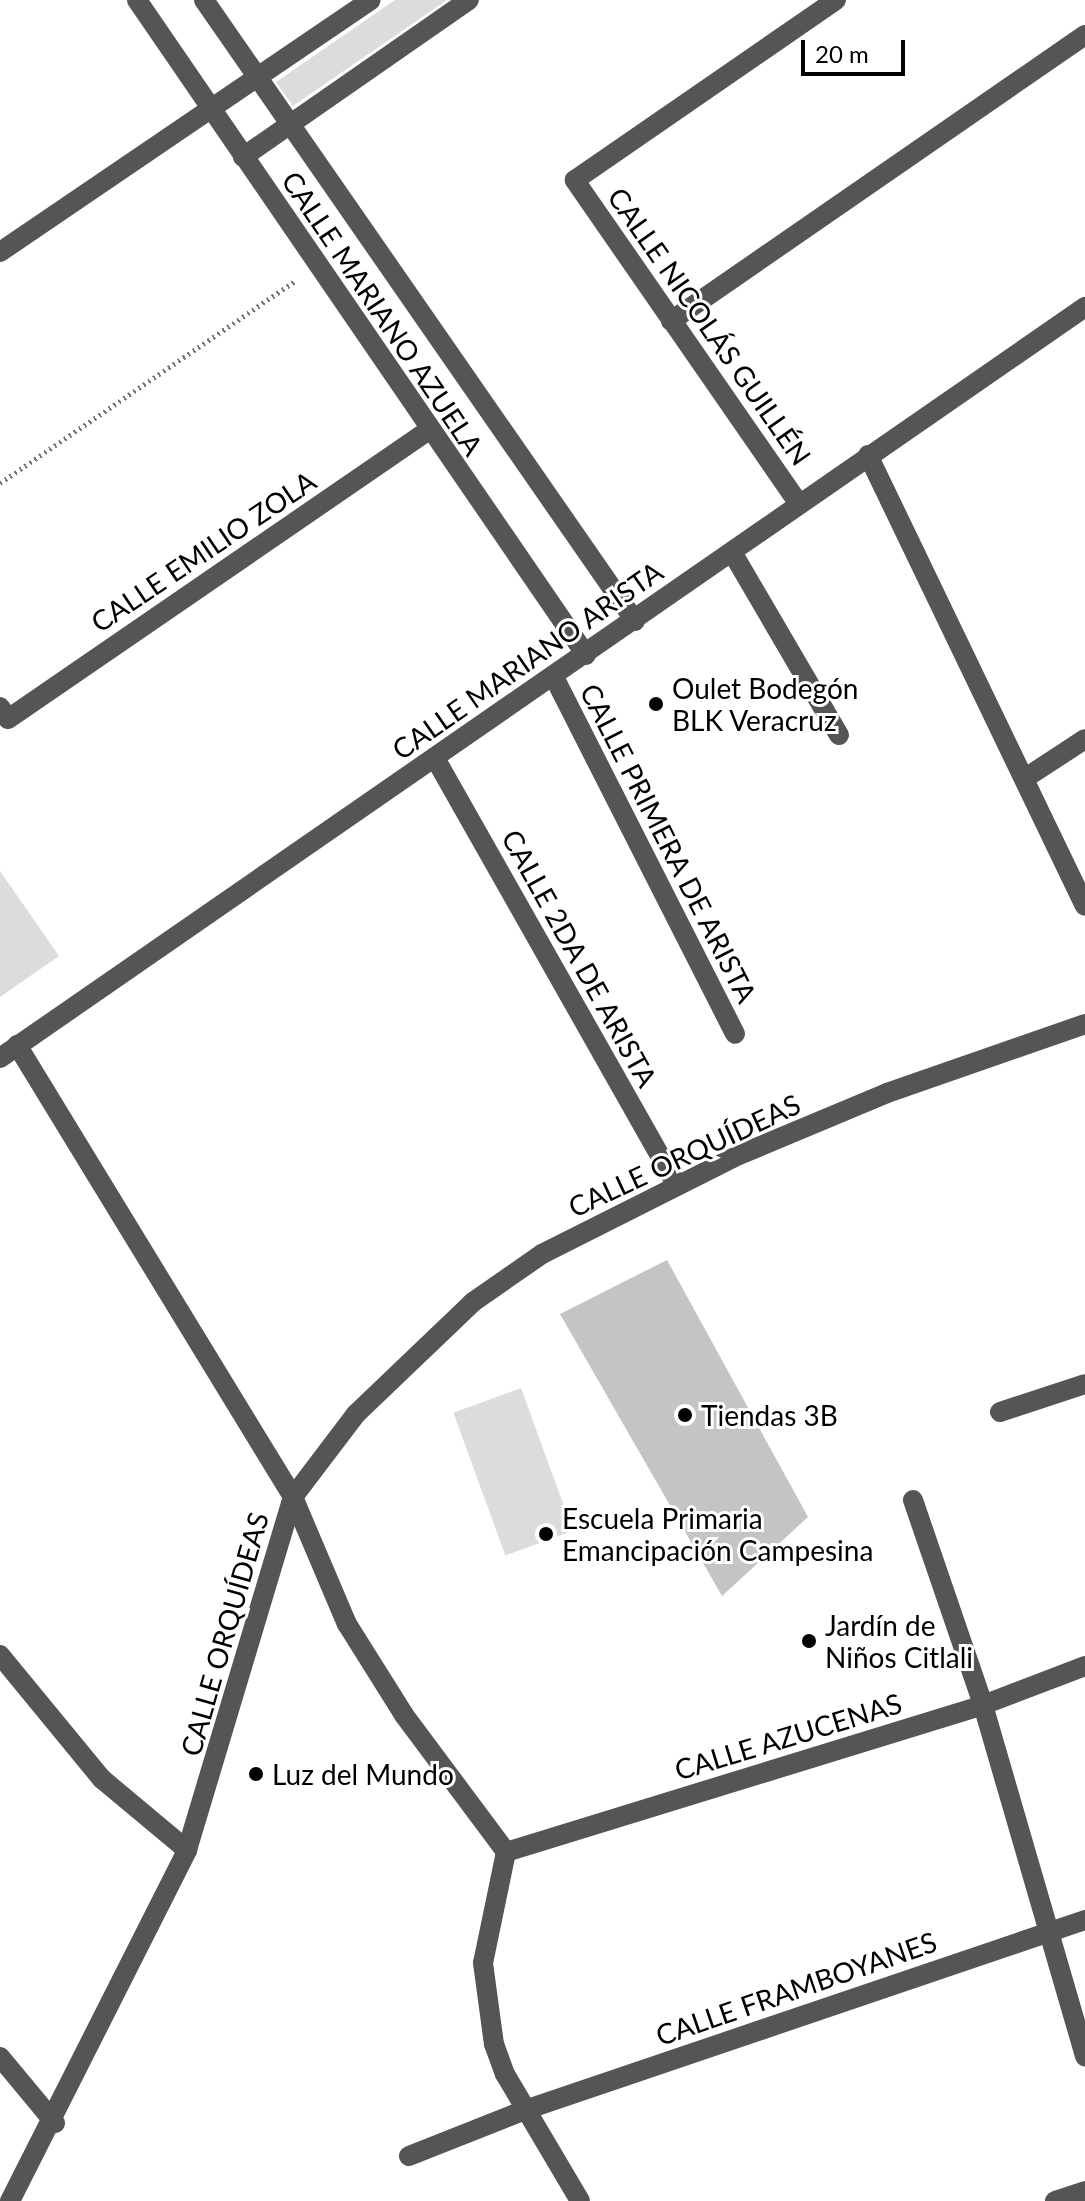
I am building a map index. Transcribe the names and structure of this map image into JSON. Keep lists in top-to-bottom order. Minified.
{"streets":{"street":["CALLE MARIANO AZUELA","CALLE NICOLÁS GUILLÉN","CALLE EMILIO ZOLA","CALLE MARIANO ARISTA","CALLE PRIMERA DE ARISTA","CALLE 2DA DE ARISTA","CALLE ORQUÍDEAS","CALLE AZUCENAS","CALLE FRAMBOYANES"]},"crossings":[["CALLE MARIANO AZUELA","CALLE EMILIO ZOLA"],["CALLE MARIANO AZUELA","CALLE MARIANO ARISTA"],["CALLE NICOLÁS GUILLÉN","CALLE MARIANO ARISTA"],["CALLE MARIANO ARISTA","CALLE PRIMERA DE ARISTA"],["CALLE MARIANO ARISTA","CALLE 2DA DE ARISTA"],["CALLE 2DA DE ARISTA","CALLE ORQUÍDEAS"]],"places":["Oulet Bodegón BLK Veracruz","Tiendas 3B","Escuela Primaria Emancipación Campesina","Jardín de Niños Citlali","Luz del Mundo"],"scale_bar":"20 m"}
